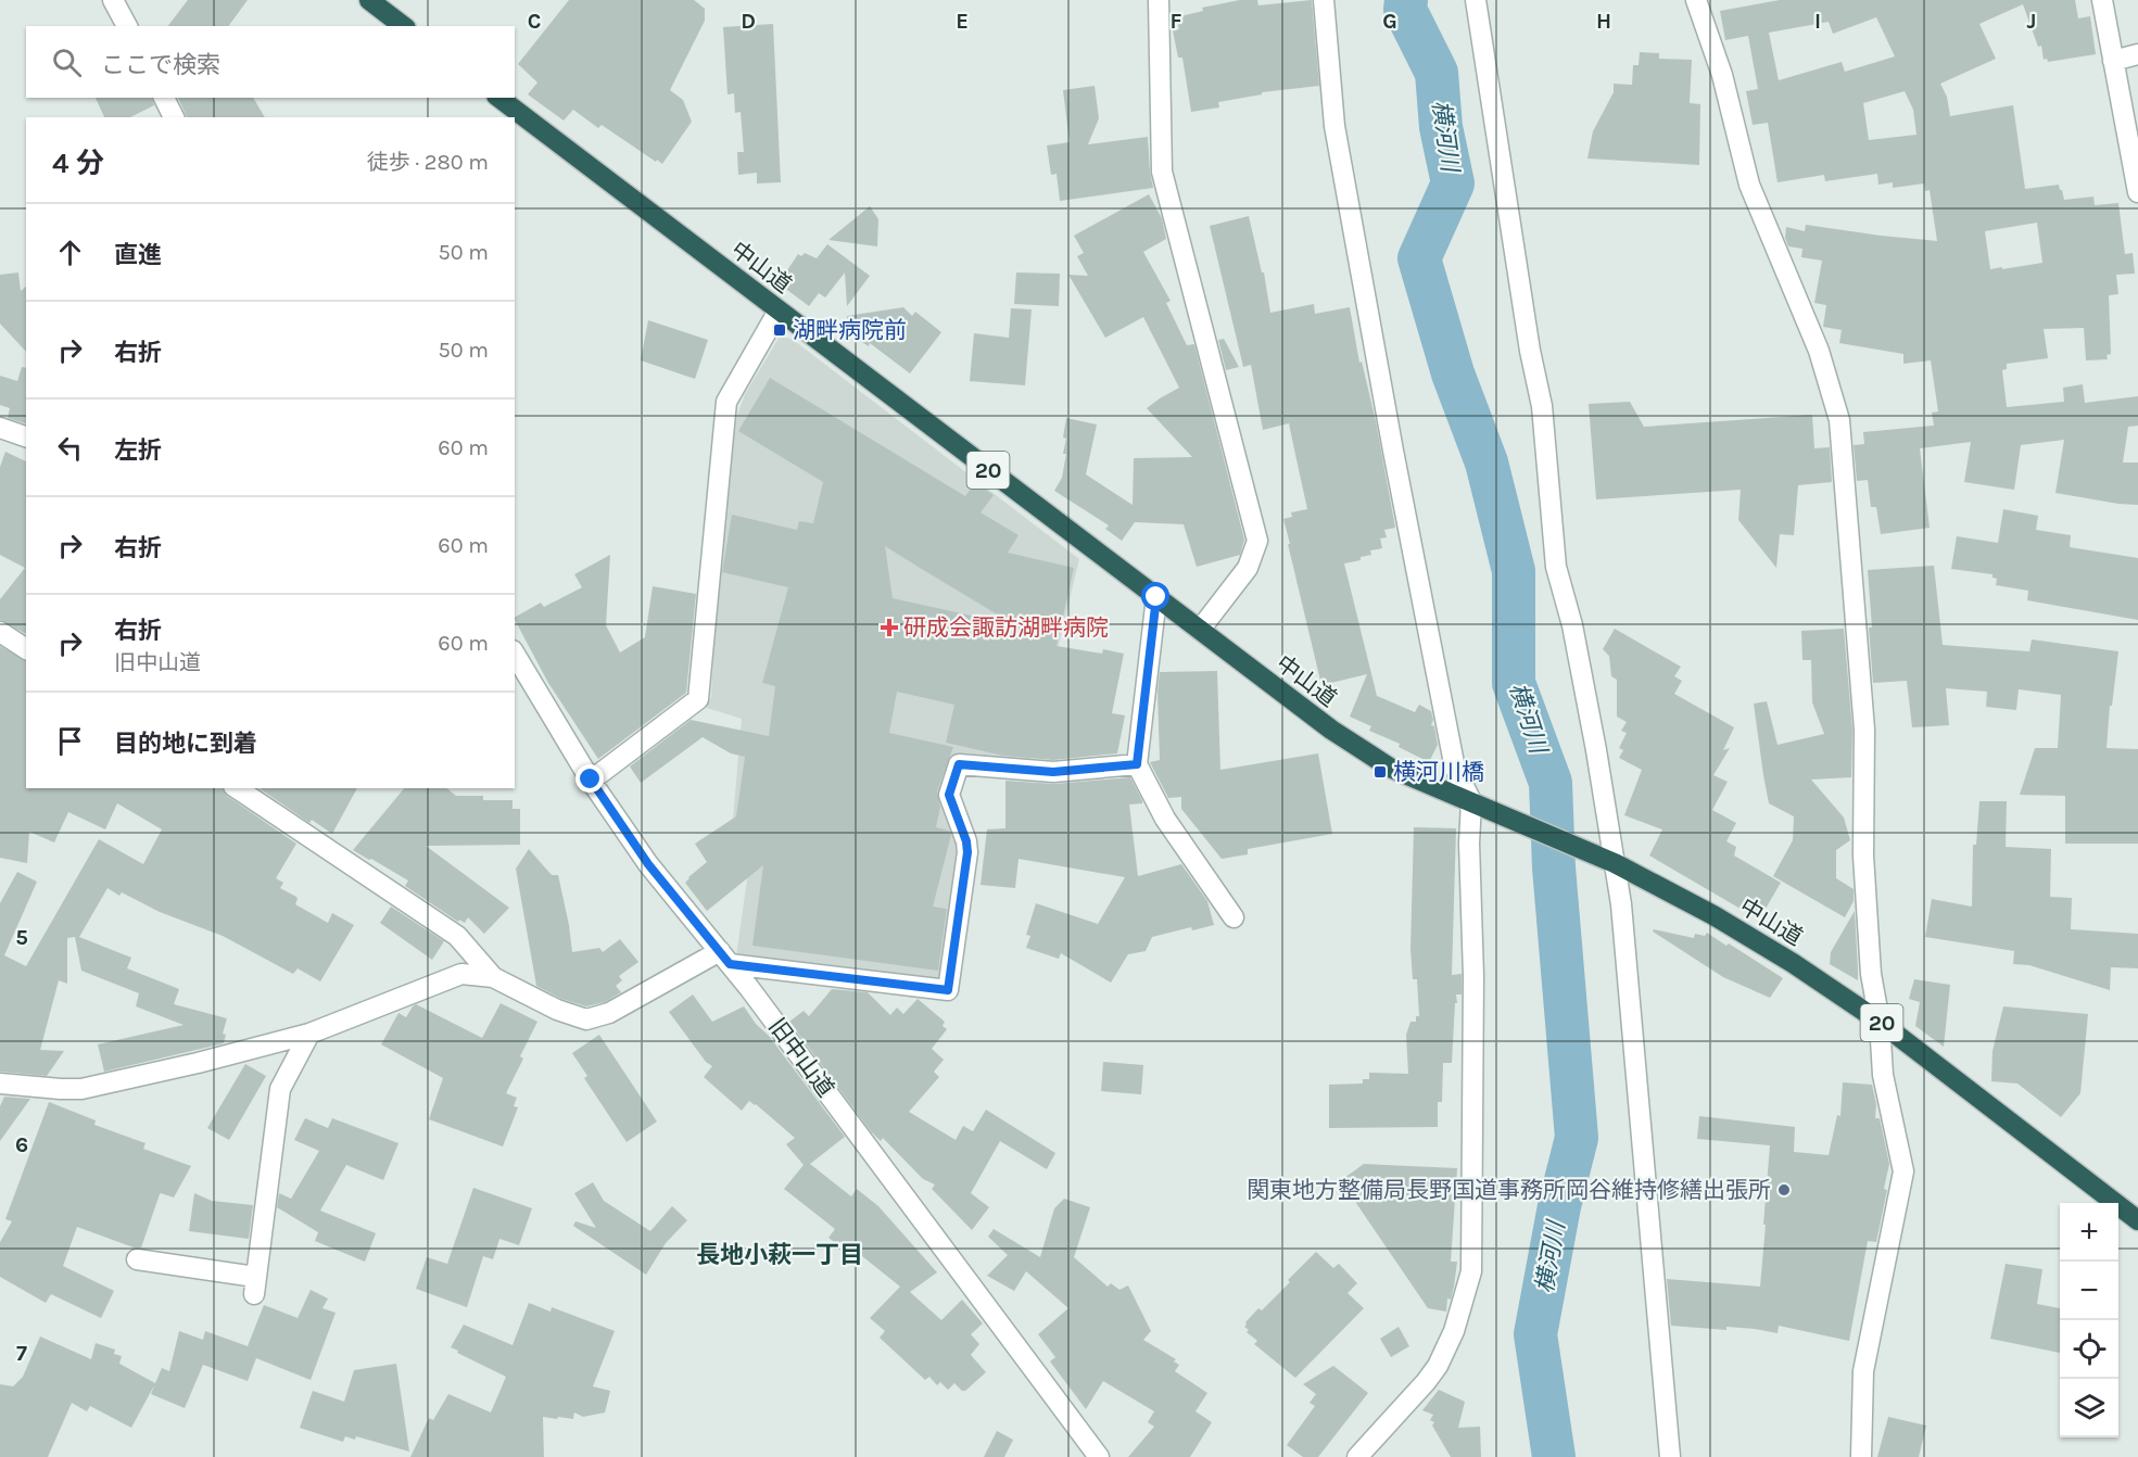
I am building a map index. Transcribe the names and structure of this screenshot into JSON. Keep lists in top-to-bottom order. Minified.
{"streets":{"highway":["中山道","20"],"street":["旧中山道"]},"districts":["長地小萩一丁目"],"water":["横河川"],"places":{"transit":["湖畔病院前","横河川橋"],"health":["研成会諏訪湖畔病院"],"other":["関東地方整備局長野国道事務所岡谷維持修繕出張所"]},"page":{"search":"ここで検索","heading":["4 分","徒歩 · 280 m"],"list":[["直進","50 m"],["右折","50 m"],["左折","60 m"],["右折","60 m"],["右折","旧中山道","60 m"],"目的地に到着"],"map_buttons":["+","−"]},"grid":{"columns":["C","D","E","F","G","H","I","J"],"rows":["5","6","7"]}}
